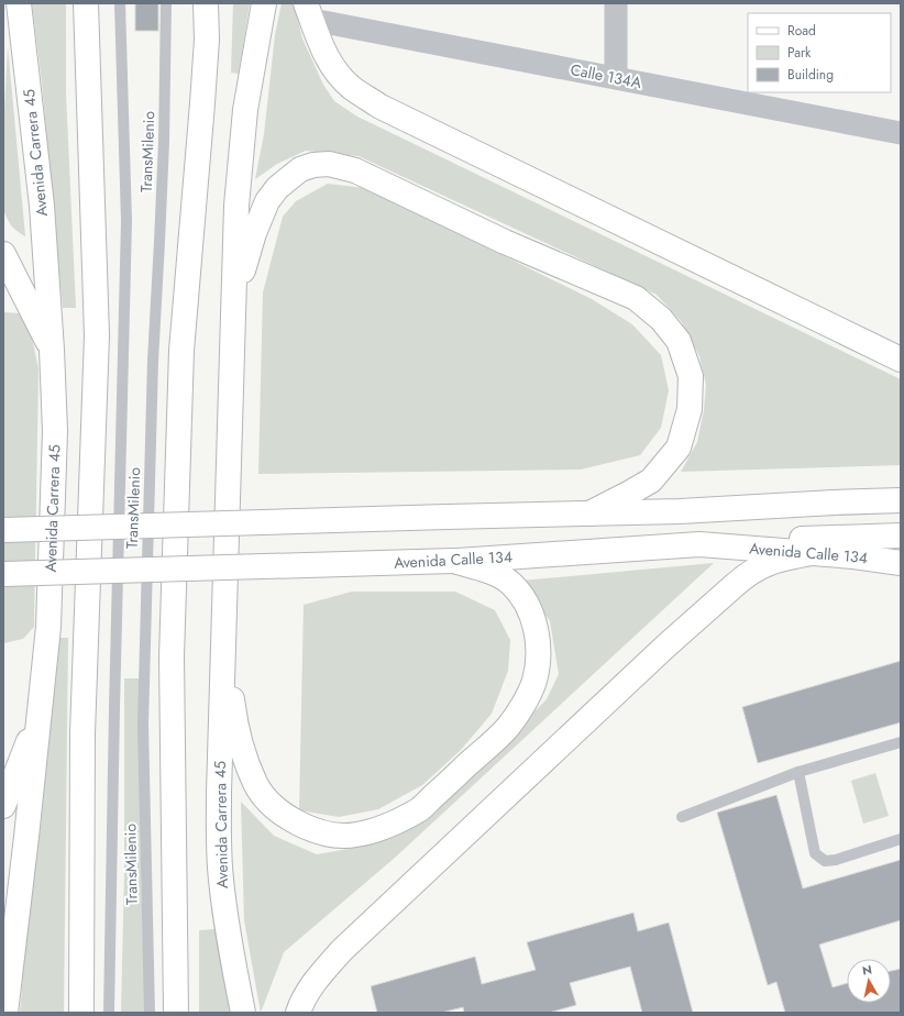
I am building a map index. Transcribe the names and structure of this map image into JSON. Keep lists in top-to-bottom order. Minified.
{"streets":{"main road":["Avenida Carrera 45","Avenida Calle 134"],"street":["Calle 134A"],"lane":["TransMilenio"]},"legend":["Road","Park","Building"],"north":"top"}
